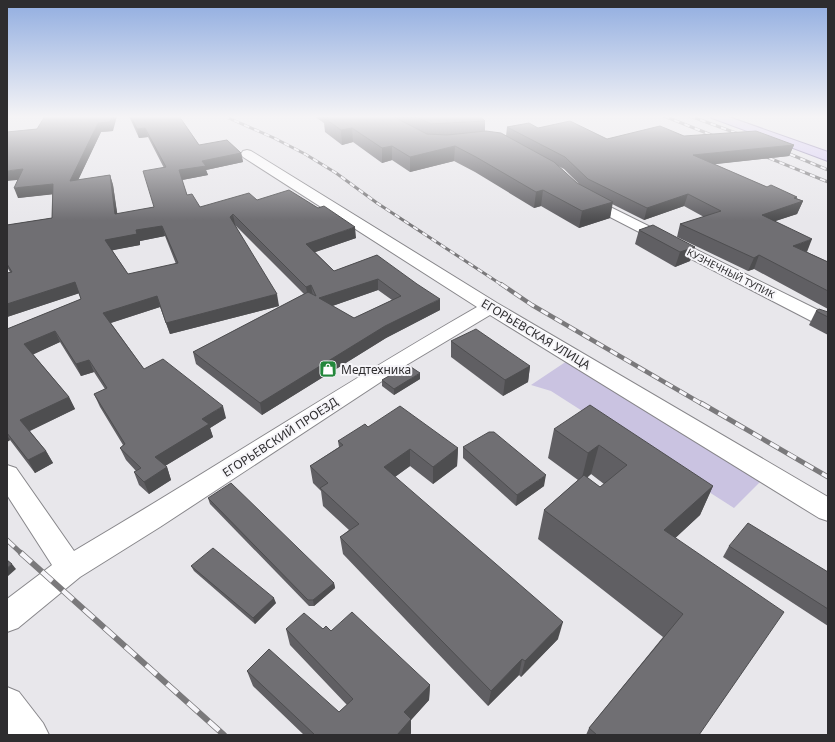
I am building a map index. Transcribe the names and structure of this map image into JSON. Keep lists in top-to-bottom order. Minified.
{"streets":{"street":["КУЗНЕЧНЫЙ ТУПИК","ЕГОРЬЕВСКАЯ УЛИЦА","ЕГОРЬЕВСКИЙ ПРОЕЗД"]},"crossings":[["ЕГОРЬЕВСКАЯ УЛИЦА","ЕГОРЬЕВСКИЙ ПРОЕЗД"]],"places":{"shop":["Медтехника"]}}
